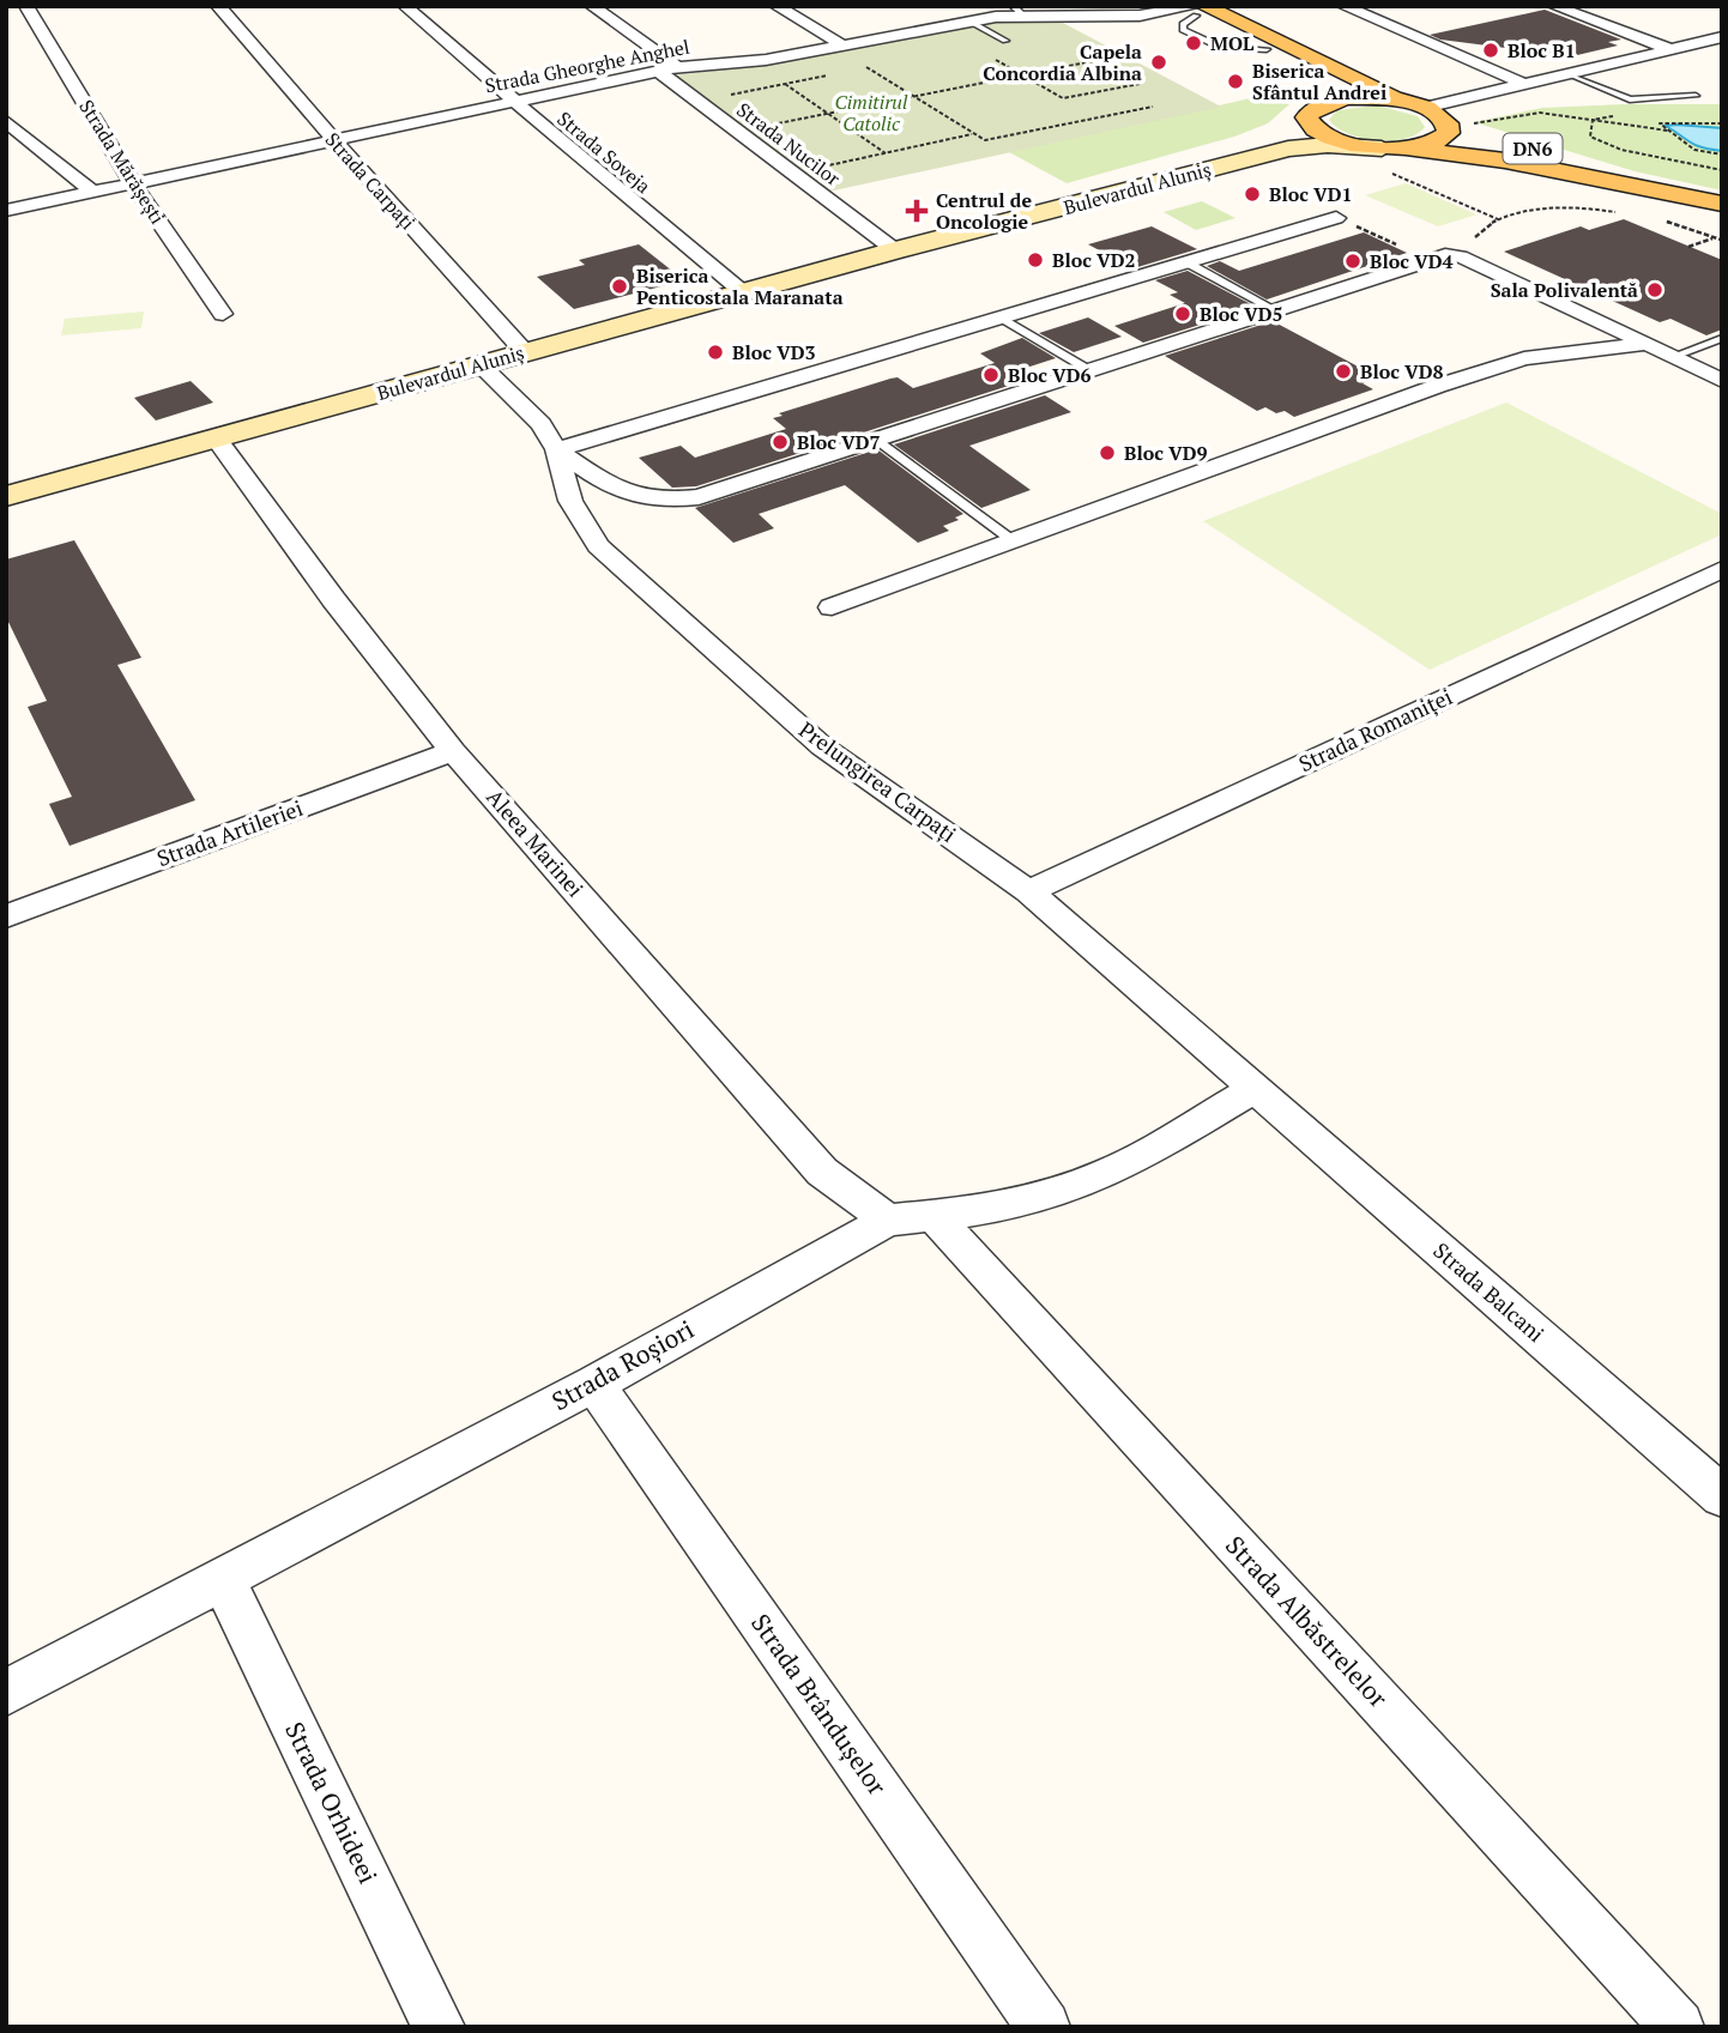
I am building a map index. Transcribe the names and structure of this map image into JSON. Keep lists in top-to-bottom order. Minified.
{"streets":{"main road":["DN6","Bulevardul Aluniș"],"street":["Strada Gheorghe Anghel","Strada Nucilor","Strada Soveja","Strada Mărășești","Strada Carpați","Strada Romaniței","Prelungirea Carpați","Strada Artileriei","Aleea Marinei","Strada Balcani","Strada Roșiori","Strada Albăstrelelor","Strada Brândușelor","Strada Orhideei"]},"crossings":[["Strada Gheorghe Anghel","Strada Nucilor"],["Strada Gheorghe Anghel","DN6"],["Strada Gheorghe Anghel","Strada Soveja"],["Strada Gheorghe Anghel","Strada Mărășești"],["Strada Gheorghe Anghel","Strada Carpați"],["Strada Nucilor","Bulevardul Aluniș"],["DN6","Bulevardul Aluniș"],["Strada Soveja","Bulevardul Aluniș"],["Strada Carpați","Bulevardul Aluniș"],["Bulevardul Aluniș","Prelungirea Carpați"],["Bulevardul Aluniș","Aleea Marinei"],["Strada Romaniței","Prelungirea Carpați"],["Prelungirea Carpați","Strada Balcani"],["Prelungirea Carpați","Strada Roșiori"],["Strada Artileriei","Aleea Marinei"],["Aleea Marinei","Strada Roșiori"],["Strada Balcani","Strada Roșiori"],["Strada Roșiori","Strada Albăstrelelor"],["Strada Roșiori","Strada Brândușelor"],["Strada Roșiori","Strada Orhideei"]],"parks":["Cimitirul Catolic"],"places":{"other":["MOL","Bloc B1","Capela Concordia Albina","Biserica Sfântul Andrei","Bloc VD1","Bloc VD2","Bloc VD4","Biserica Penticostala Maranata","Sala Polivalentă","Bloc VD5","Bloc VD3","Bloc VD8","Bloc VD6","Bloc VD7","Bloc VD9"],"health":["Centrul de Oncologie"]}}
